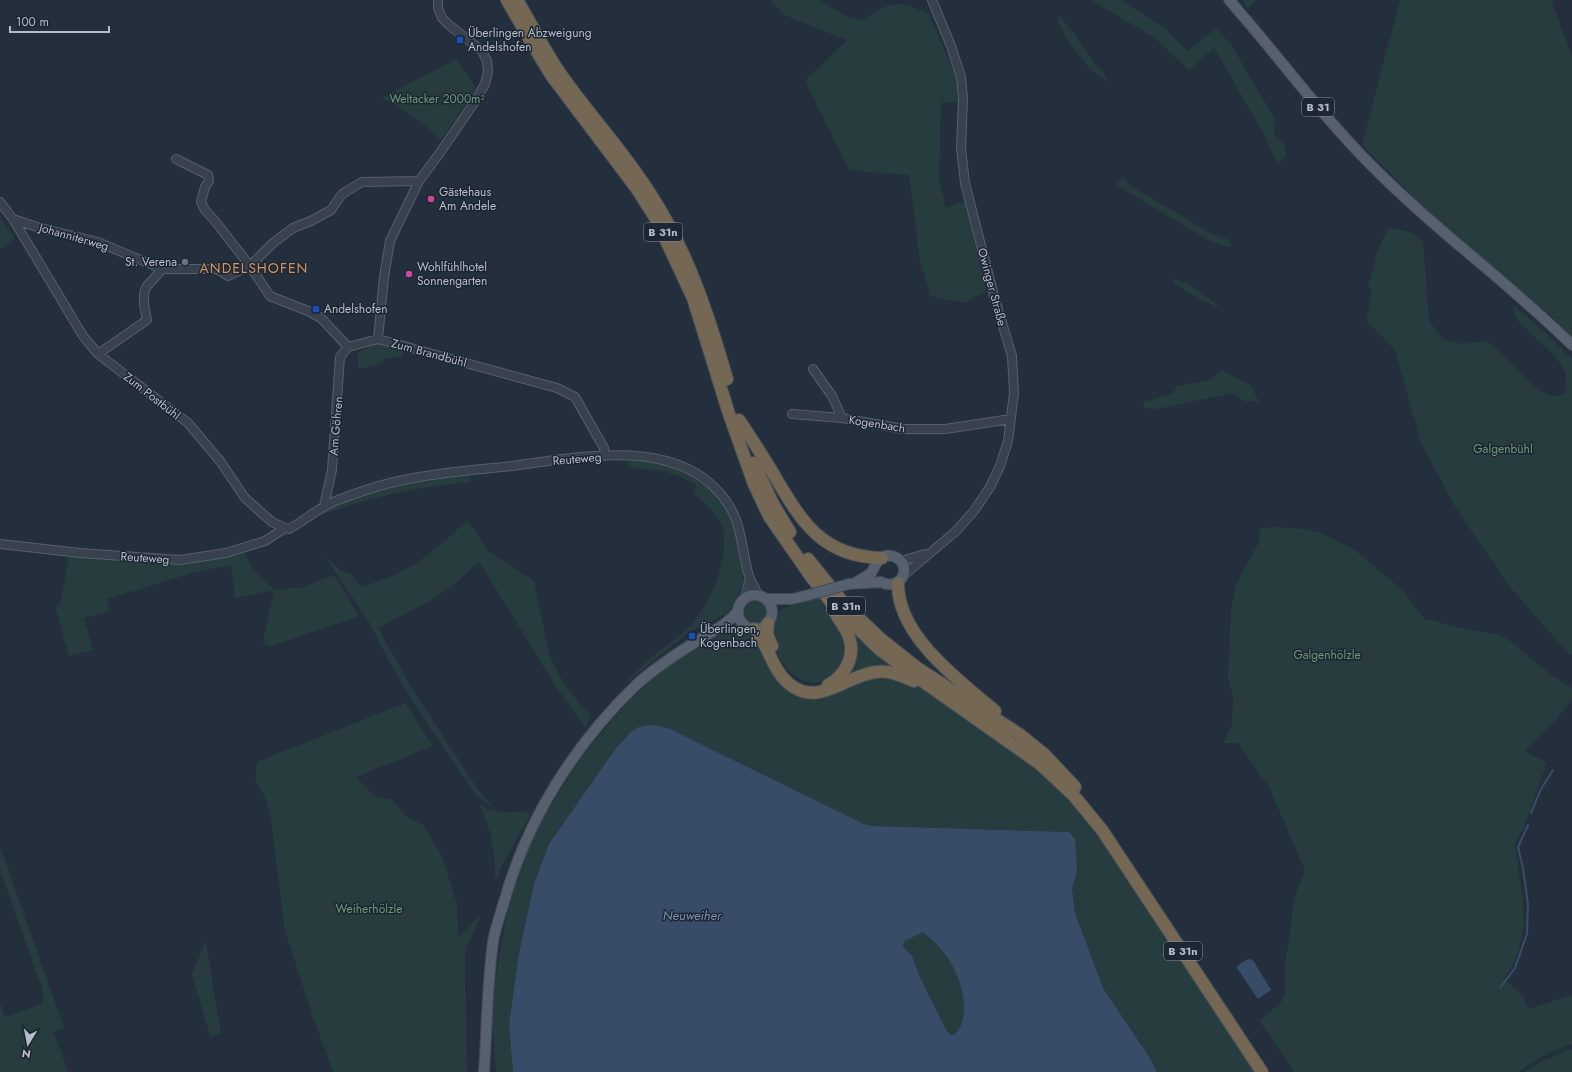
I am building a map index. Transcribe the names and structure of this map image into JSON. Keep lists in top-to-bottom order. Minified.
{"streets":{"highway":["B 31n"],"main road":["B 31"],"street":["Johanniterweg","Owinger Straße","Zum Brandbühl","Zum Postbühl","Kogenbach","Am Göhren","Reuteweg"]},"crossings":[["Johanniterweg","Zum Brandbühl"],["Johanniterweg","Zum Postbühl"],["Owinger Straße","Kogenbach"],["Zum Brandbühl","Reuteweg"],["Zum Postbühl","Reuteweg"],["Am Göhren","Reuteweg"]],"districts":["ANDELSHOFEN"],"water":["Neuweiher"],"parks":["Weltacker 2000m²","Galgenbühl","Galgenhölzle","Weiherhölzle"],"places":{"transit":["Überlingen Abzweigung Andelshofen","Andelshofen","Überlingen, Kogenbach"],"other":["Gästehaus Am Andele","St. Verena","Wohlfühlhotel Sonnengarten"]},"scale_bar":"100 m","north":"bottom"}
